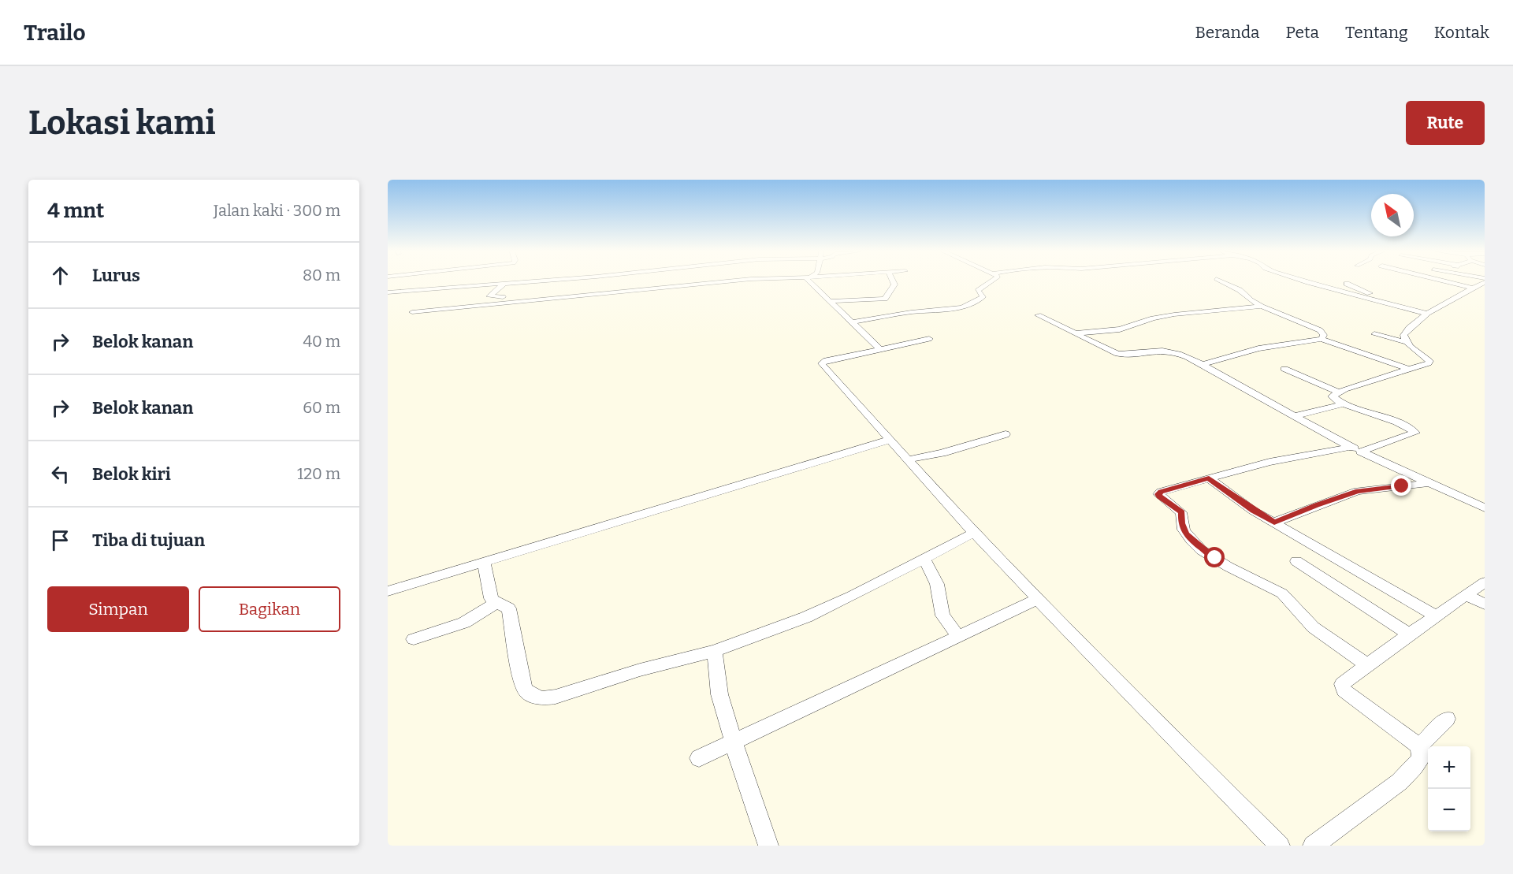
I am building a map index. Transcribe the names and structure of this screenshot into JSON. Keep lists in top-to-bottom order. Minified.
{"north":"top left","page":{"header":"Trailo","nav":["Beranda","Peta","Tentang","Kontak"],"buttons":["Rute",["Simpan","Bagikan"]],"title":"Lokasi kami","heading":["4 mnt","Jalan kaki · 300 m"],"list":[["Lurus","80 m"],["Belok kanan","40 m"],["Belok kanan","60 m"],["Belok kiri","120 m"],"Tiba di tujuan"],"map_buttons":["+","−"]}}
